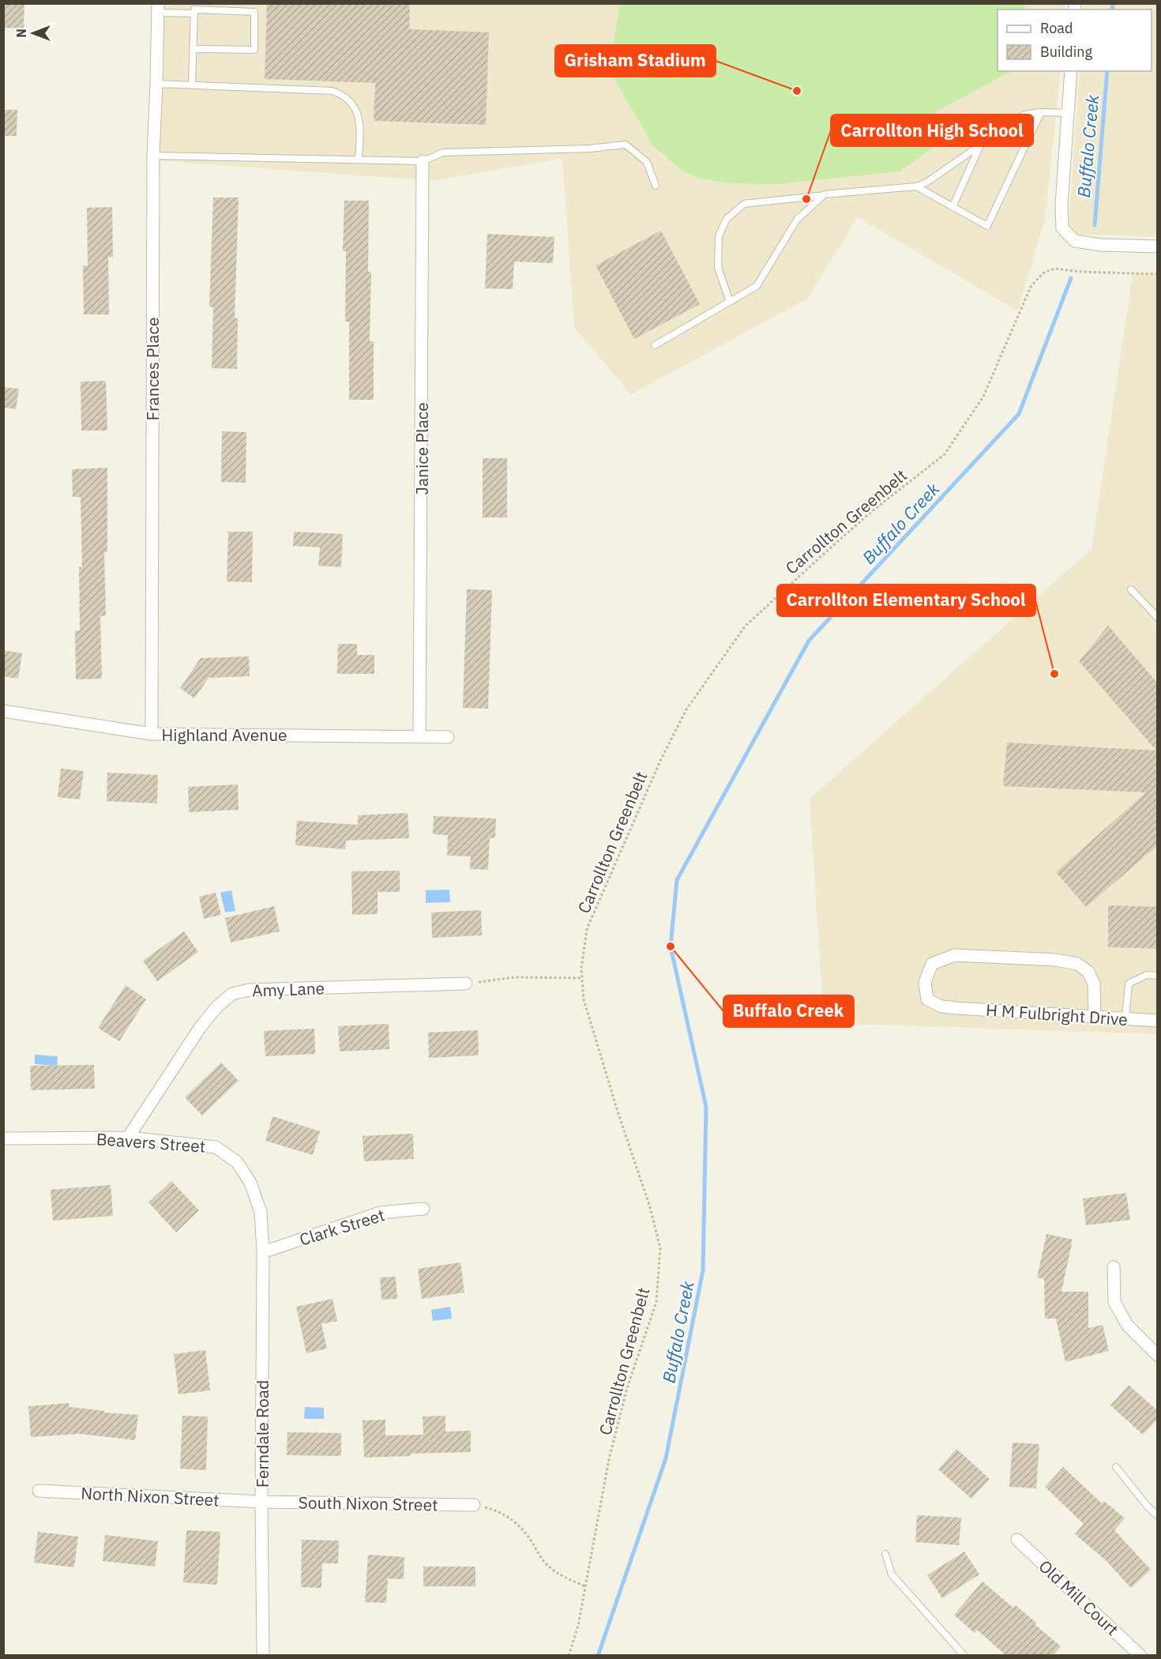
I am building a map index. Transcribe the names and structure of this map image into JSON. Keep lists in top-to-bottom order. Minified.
{"streets":{"street":["Frances Place","Janice Place","Highland Avenue","Amy Lane","H M Fulbright Drive","Beavers Street","Clark Street","Ferndale Road","North Nixon Street","South Nixon Street","Old Mill Court"],"path":["Carrollton Greenbelt"]},"crossings":[["Frances Place","Highland Avenue"],["Janice Place","Highland Avenue"],["Amy Lane","Beavers Street"],["Beavers Street","Ferndale Road"],["Clark Street","Ferndale Road"],["Ferndale Road","North Nixon Street"],["Ferndale Road","South Nixon Street"],["North Nixon Street","South Nixon Street"]],"water":["Buffalo Creek"],"places":["Grisham Stadium","Carrollton High School","Carrollton Elementary School","Buffalo Creek"],"legend":["Road","Building"],"north":"left"}
